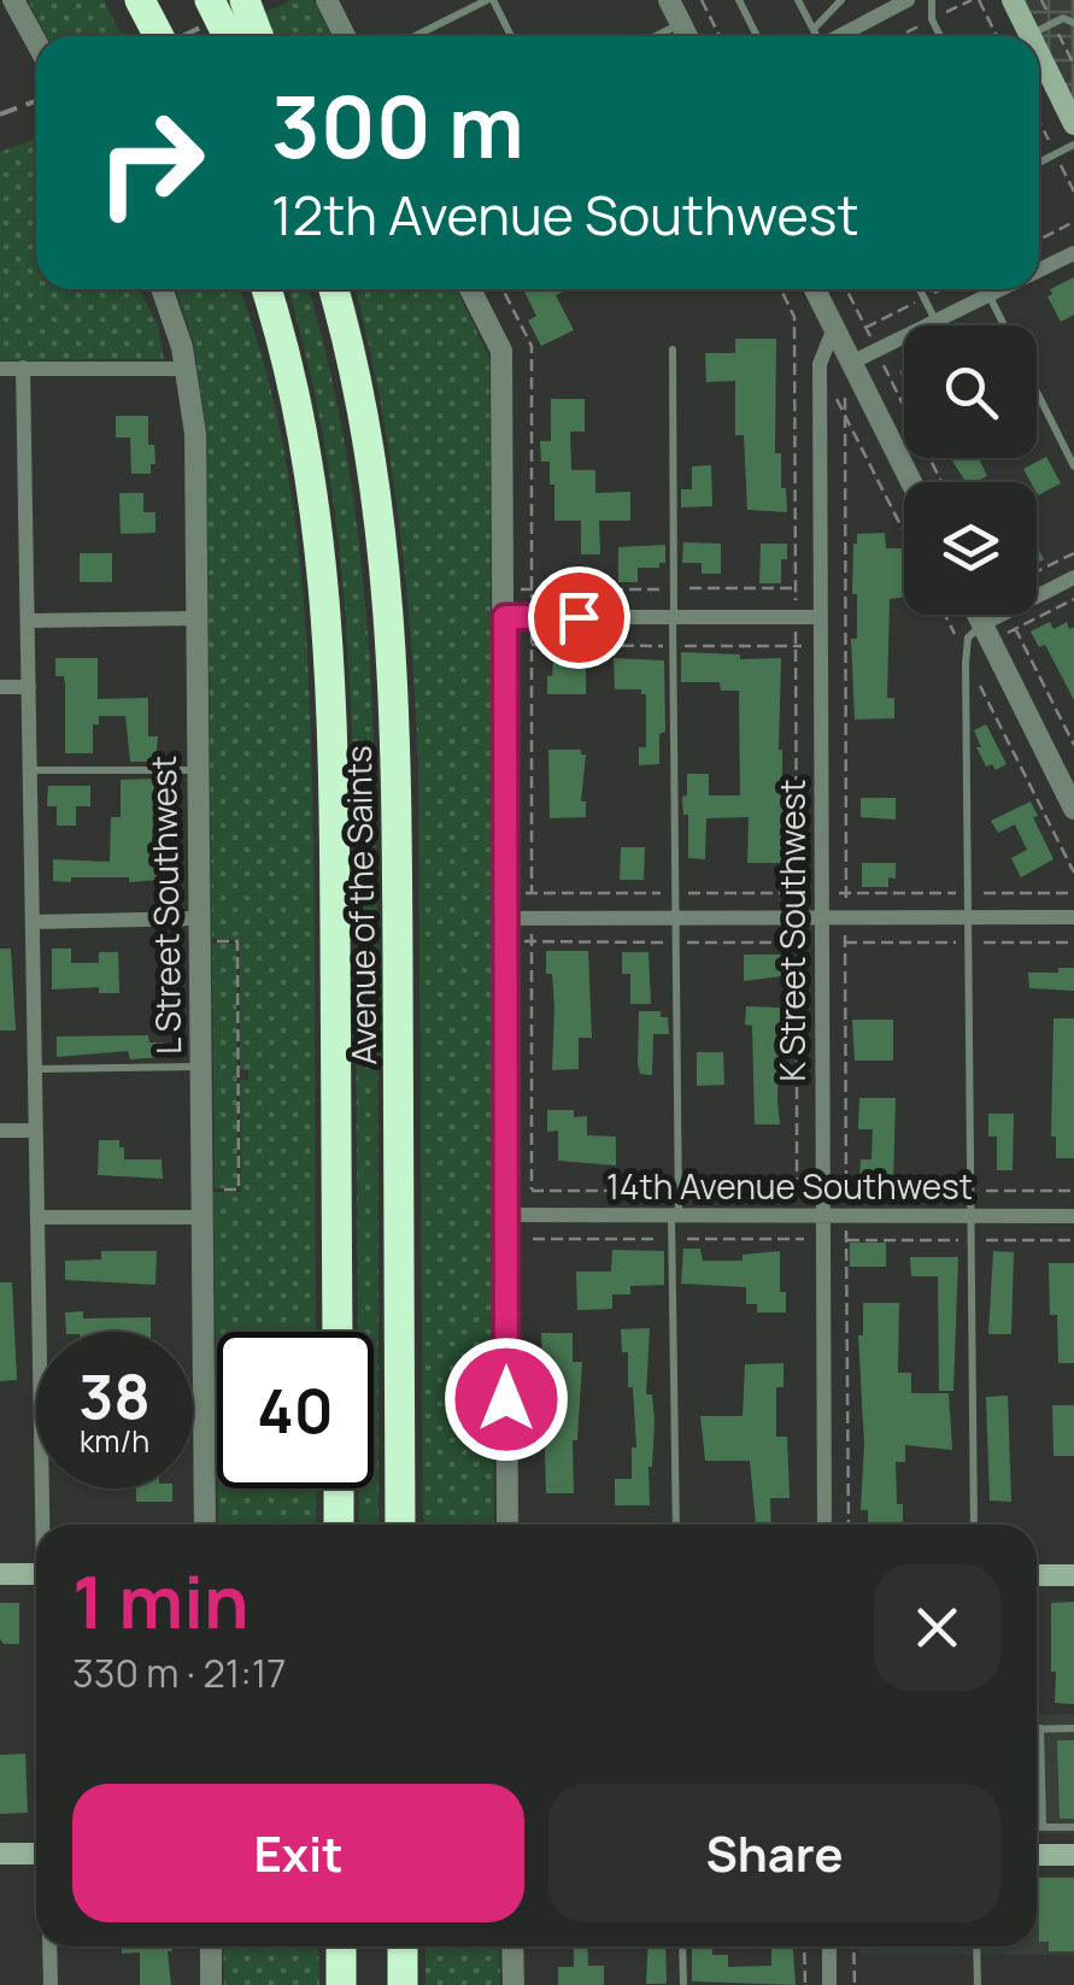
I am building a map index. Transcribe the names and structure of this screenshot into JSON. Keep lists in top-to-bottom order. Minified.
{"streets":{"highway":["Avenue of the Saints"],"street":["L Street Southwest","K Street Southwest","14th Avenue Southwest"]},"crossings":[["K Street Southwest","14th Avenue Southwest"]],"page":{"turn":["300 m","12th Avenue Southwest"],"speed":"38 km/h","limit":"40","heading":["1 min","330 m · 21:17"],"buttons":["Exit","Share"]}}
